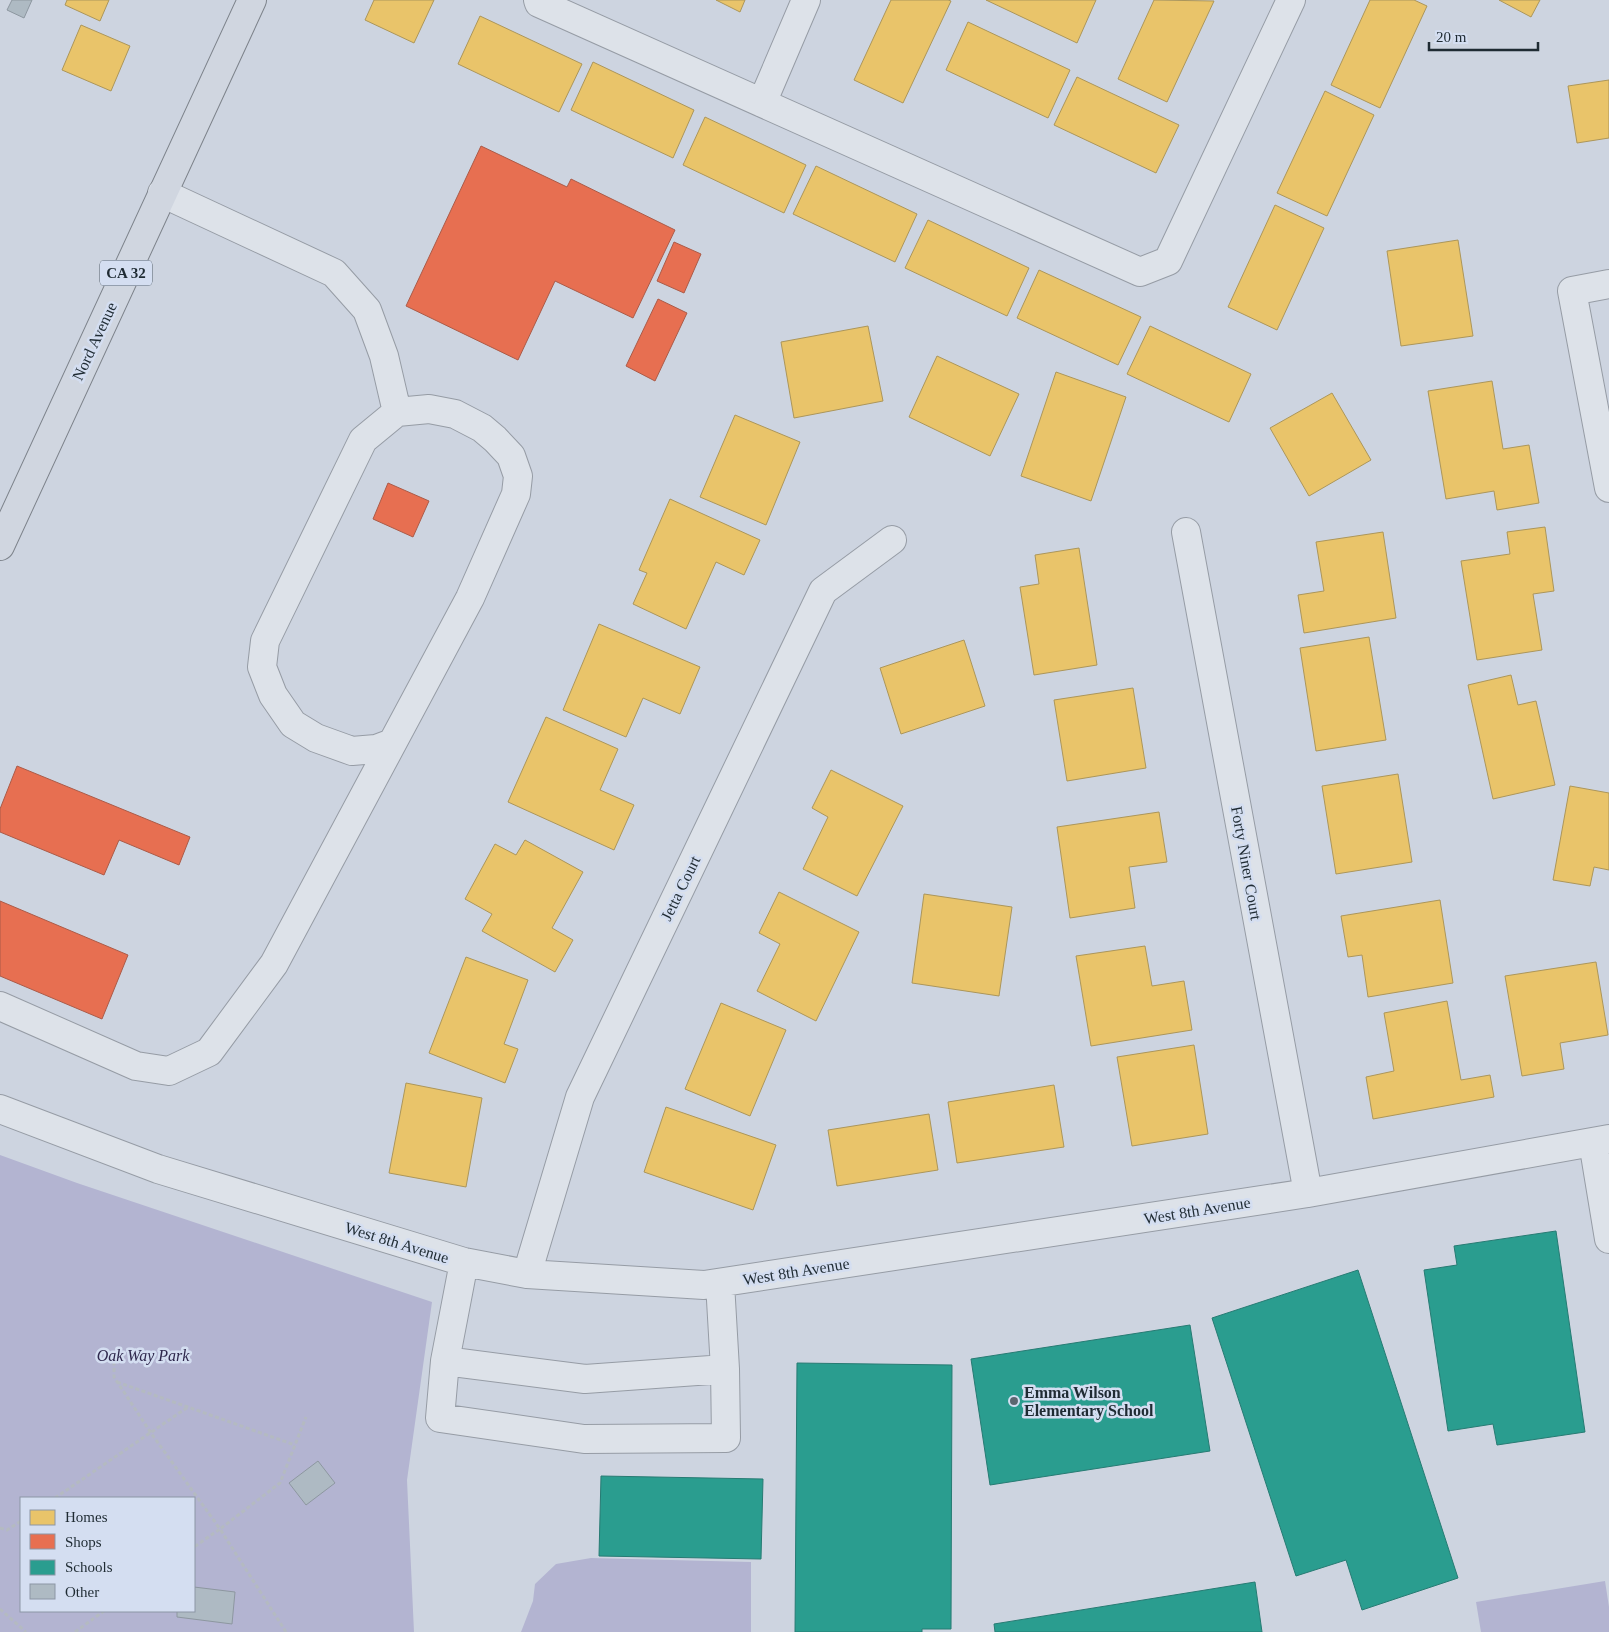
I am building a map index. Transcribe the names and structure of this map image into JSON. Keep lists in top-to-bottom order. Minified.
{"streets":{"main road":["CA 32","Nord Avenue"],"street":["Forty Niner Court","Jetta Court","West 8th Avenue"]},"crossings":[["Forty Niner Court","West 8th Avenue"],["Jetta Court","West 8th Avenue"]],"parks":["Oak Way Park"],"places":["Emma Wilson Elementary School"],"legend":["Homes","Shops","Schools","Other"],"scale_bar":"20 m"}
